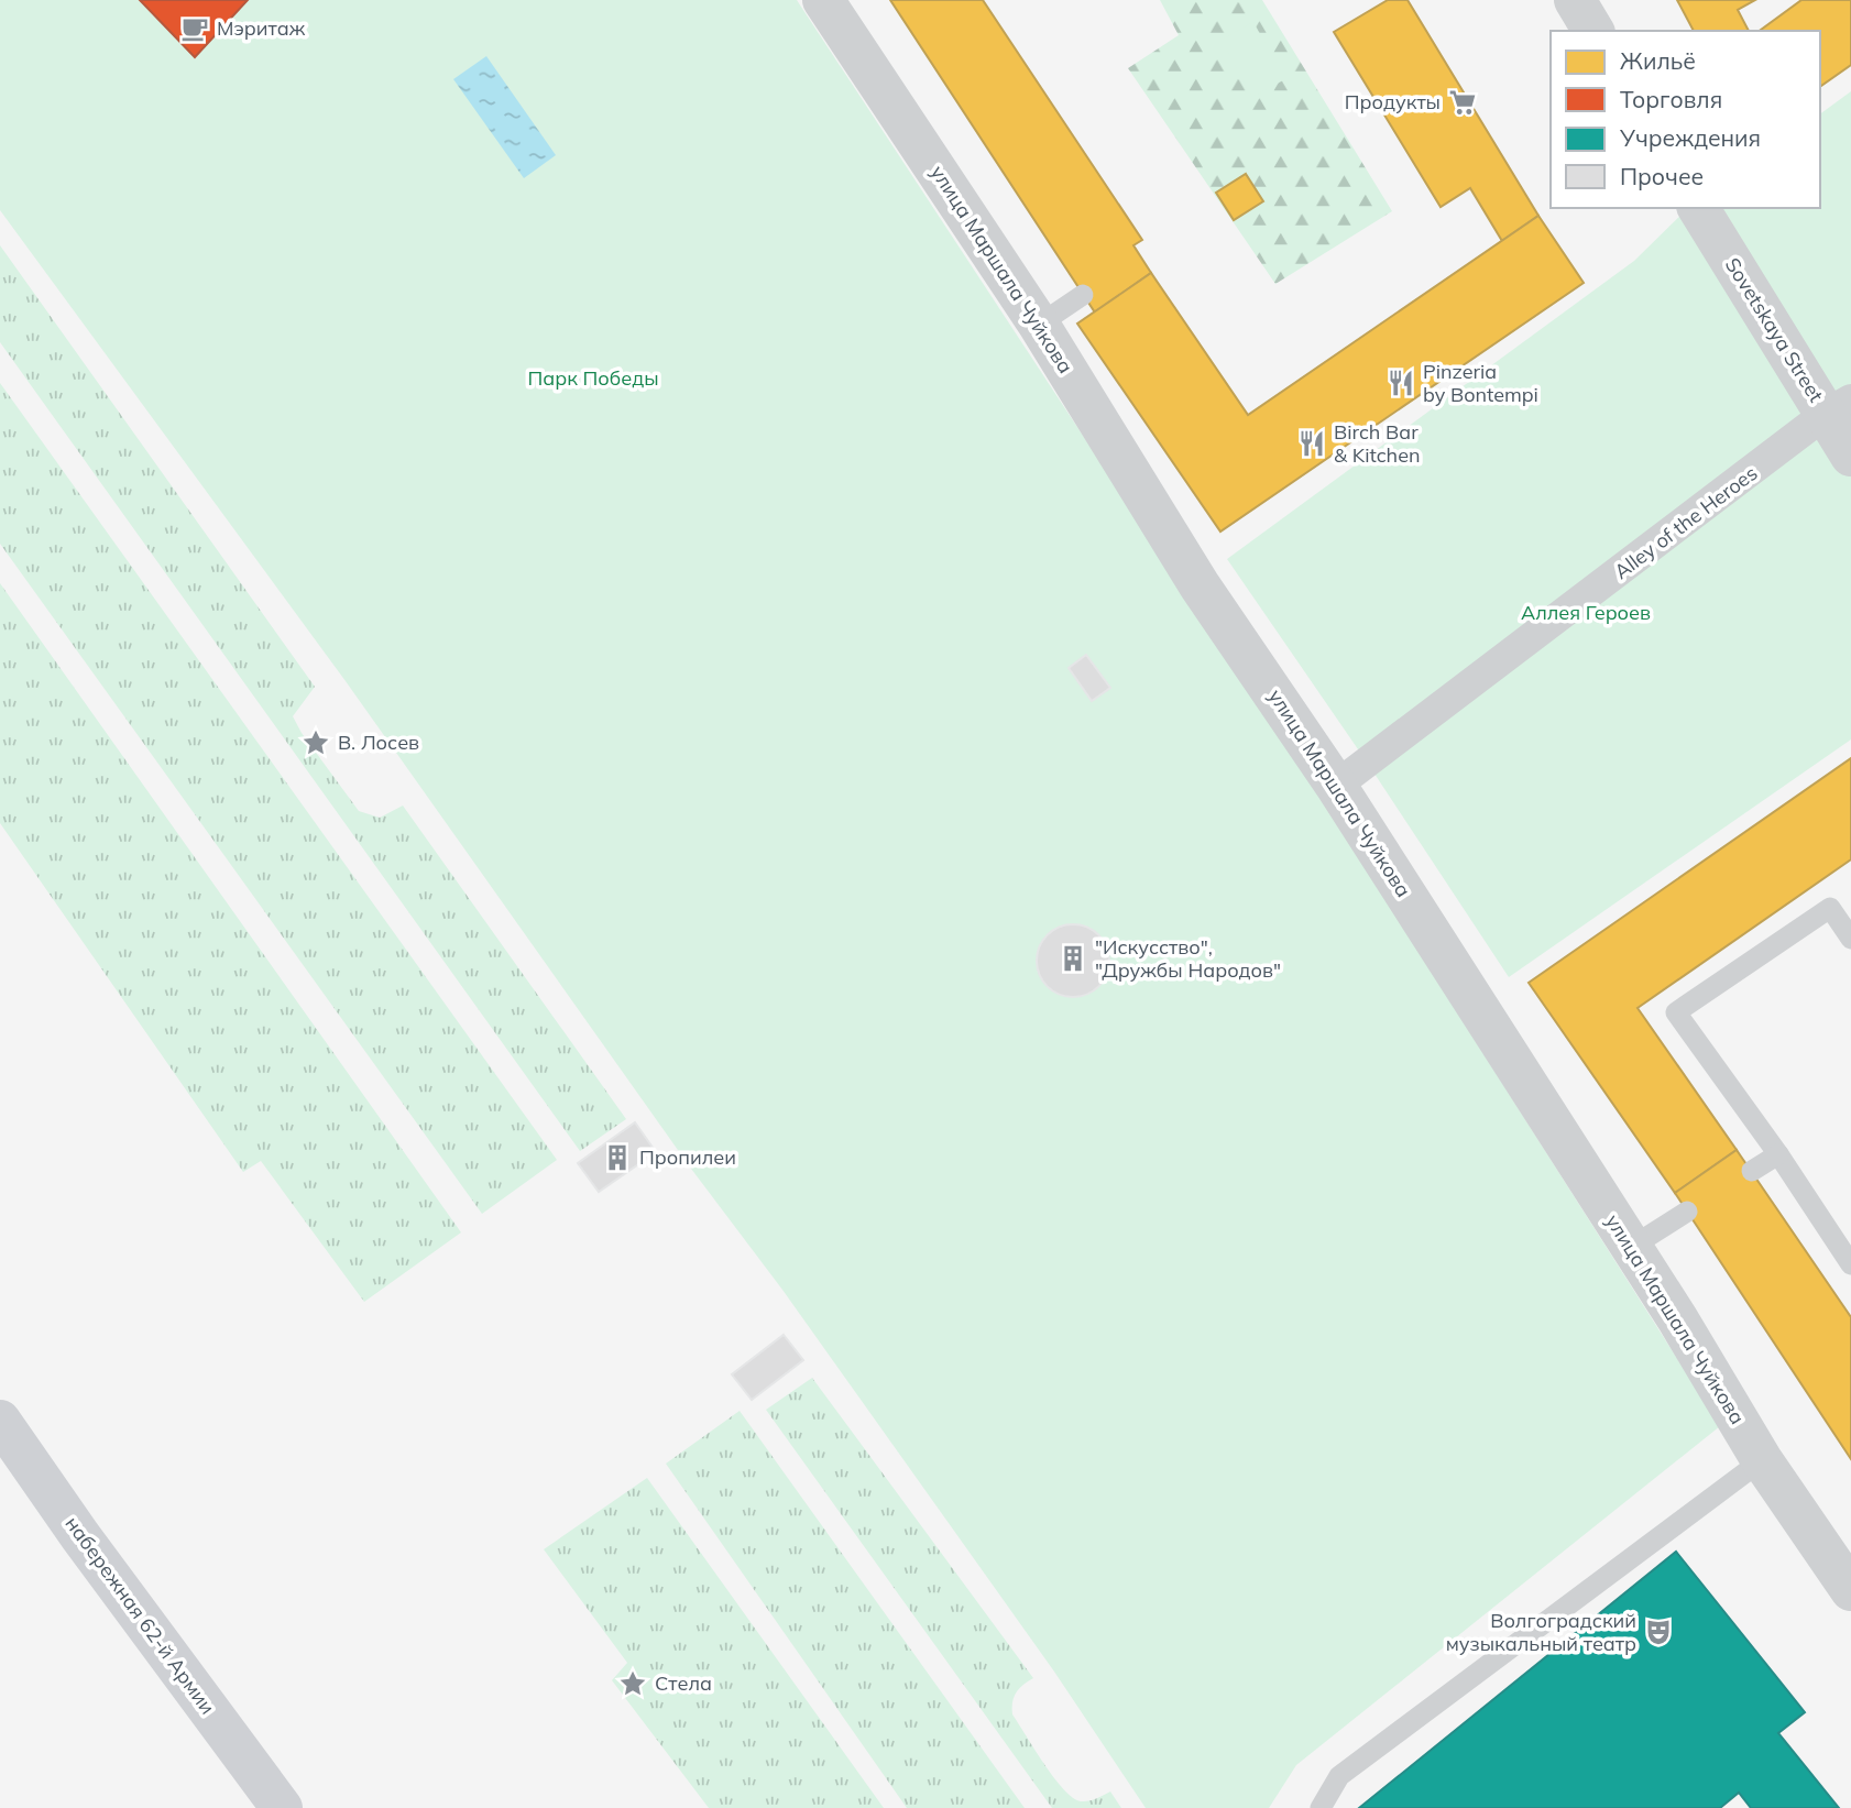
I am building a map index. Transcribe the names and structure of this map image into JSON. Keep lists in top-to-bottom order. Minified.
{"streets":{"main road":["набережная 62-й Армии"],"street":["улица Маршала Чуйкова","Sovetskaya Street","Alley of the Heroes"]},"crossings":[["улица Маршала Чуйкова","Alley of the Heroes"],["Sovetskaya Street","Alley of the Heroes"]],"parks":["Парк Победы","Аллея Героев"],"places":{"cafe":["Мэритаж"],"supermarket":["Продукты"],"restaurant":["Pinzeria by Bontempi","Birch Bar & Kitchen"],"place":["В. Лосев","Стела"],"building":["\"Искусство\", \"Дружбы Народов\"","Пропилеи"],"theatre":["Волгоградский музыкальный театр"]},"legend":["Жильё","Торговля","Учреждения","Прочее"]}
